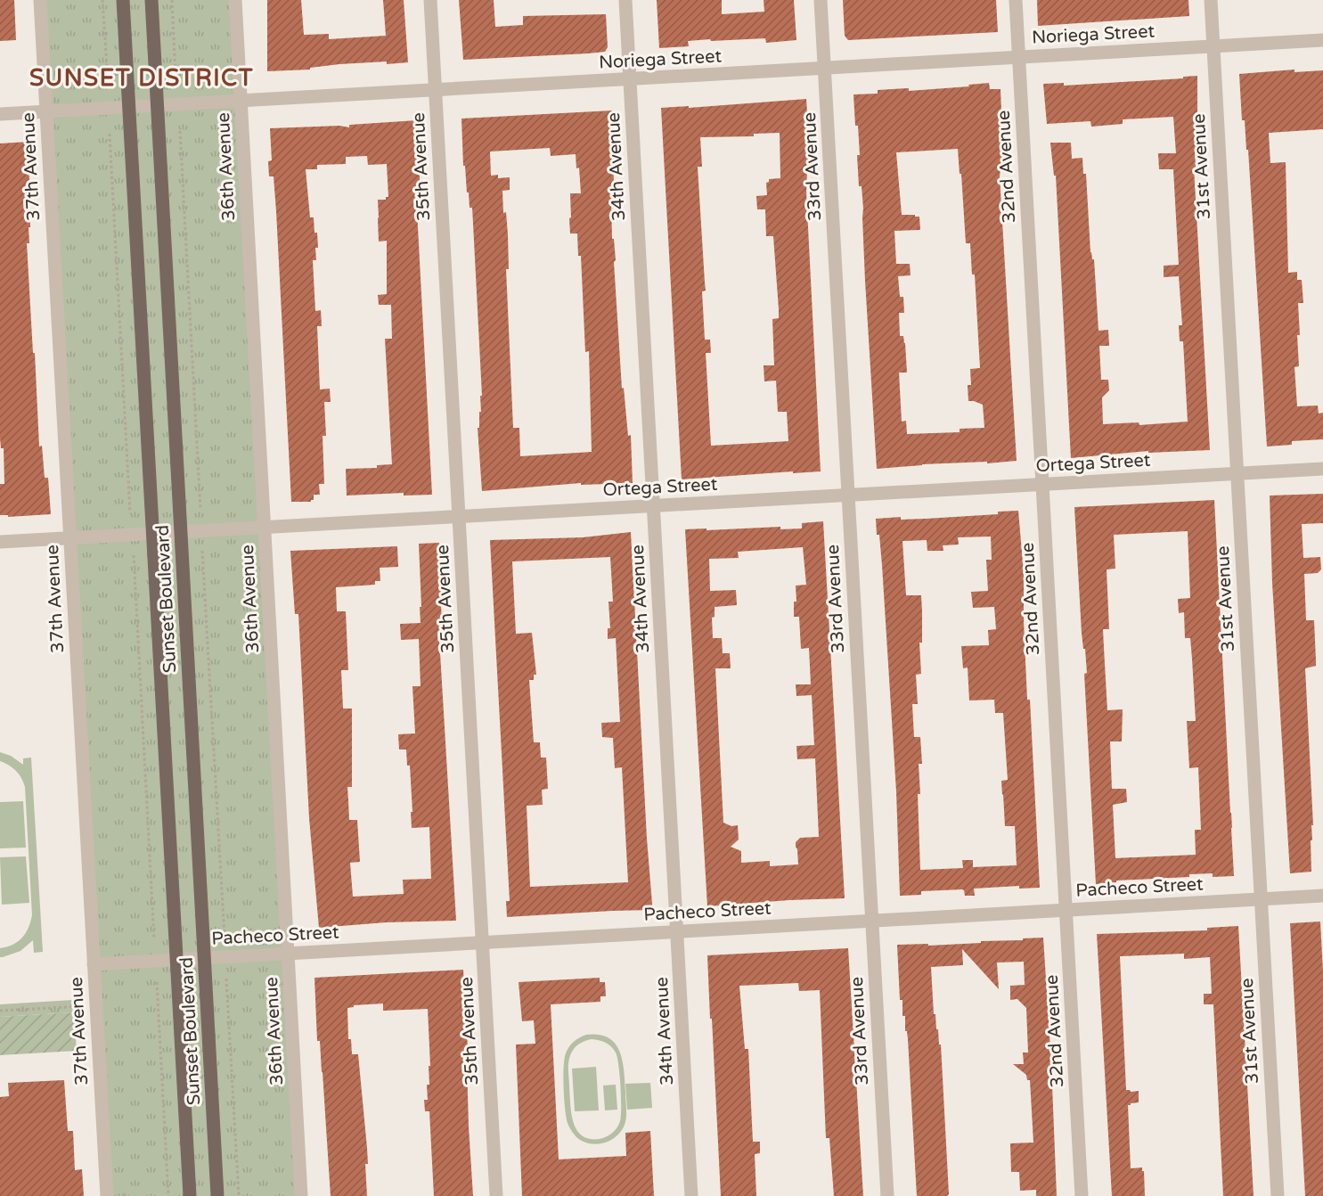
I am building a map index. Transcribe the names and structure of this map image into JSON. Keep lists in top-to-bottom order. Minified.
{"streets":{"main road":["Sunset Boulevard"],"street":["Noriega Street","37th Avenue","36th Avenue","35th Avenue","34th Avenue","33rd Avenue","32nd Avenue","31st Avenue","Ortega Street","Pacheco Street"]},"crossings":[["Noriega Street","37th Avenue"],["Noriega Street","36th Avenue"],["Noriega Street","35th Avenue"],["Noriega Street","34th Avenue"],["Noriega Street","33rd Avenue"],["Noriega Street","32nd Avenue"],["Noriega Street","31st Avenue"],["Noriega Street","Sunset Boulevard"],["37th Avenue","Ortega Street"],["37th Avenue","Pacheco Street"],["36th Avenue","Ortega Street"],["36th Avenue","Pacheco Street"],["35th Avenue","Ortega Street"],["35th Avenue","Pacheco Street"],["34th Avenue","Ortega Street"],["34th Avenue","Pacheco Street"],["33rd Avenue","Ortega Street"],["33rd Avenue","Pacheco Street"],["32nd Avenue","Ortega Street"],["32nd Avenue","Pacheco Street"],["31st Avenue","Ortega Street"],["31st Avenue","Pacheco Street"],["Ortega Street","Sunset Boulevard"],["Sunset Boulevard","Pacheco Street"]],"districts":["SUNSET DISTRICT"]}
